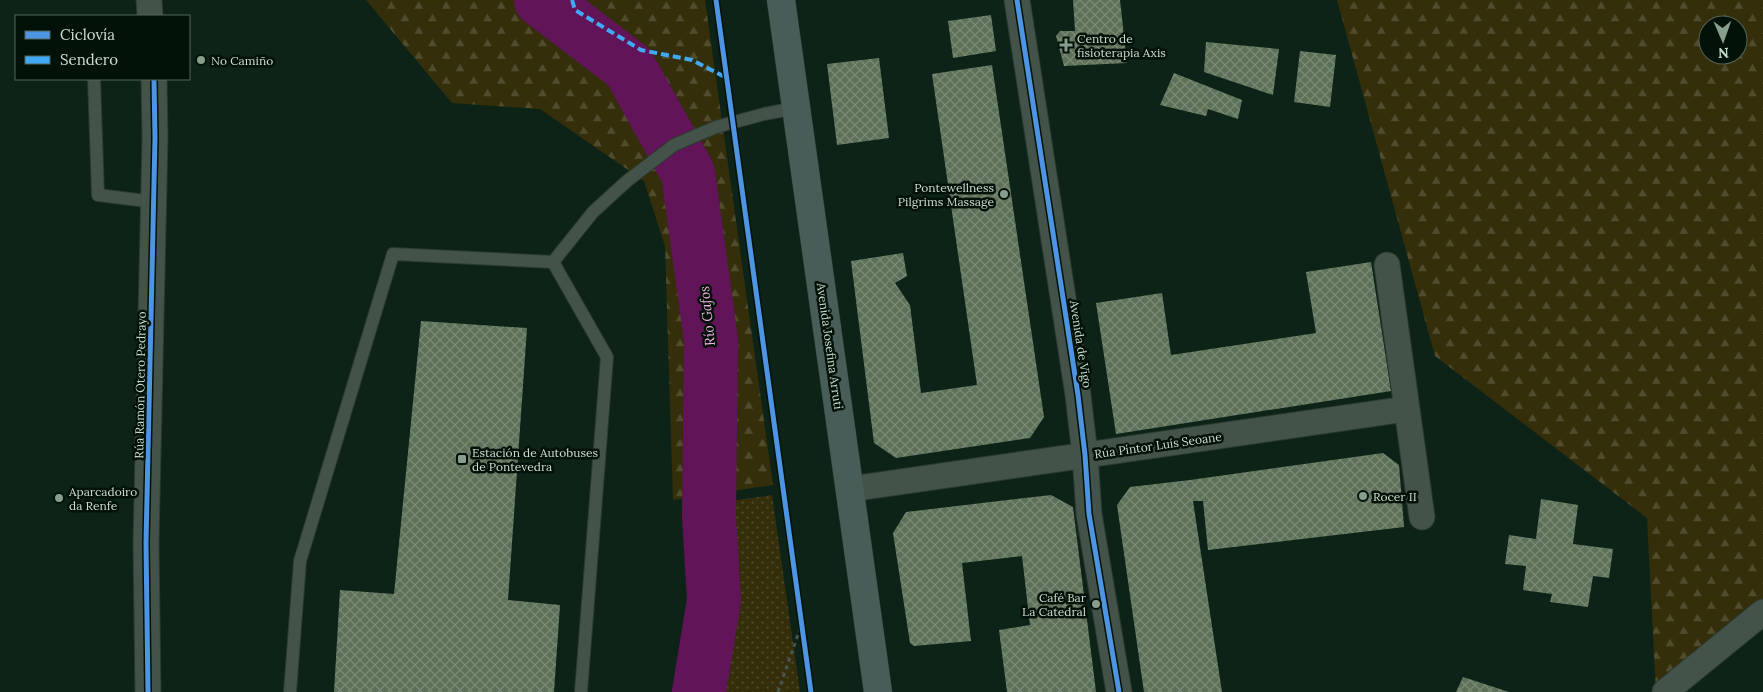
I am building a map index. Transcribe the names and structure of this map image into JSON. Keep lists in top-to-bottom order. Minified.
{"streets":{"highway":["Avenida Josefina Arruti"],"street":["Avenida de Vigo","Rúa Ramón Otero Pedrayo","Rúa Pintor Luís Seoane"]},"crossings":[["Avenida de Vigo","Rúa Pintor Luís Seoane"],["Avenida Josefina Arruti","Rúa Pintor Luís Seoane"]],"water":["Río Gafos"],"places":{"health":["Centro de fisioterapia Axis"],"other":["No Camiño","Pontewellness Pilgrims Massage","Rocer II","Aparcadoiro da Renfe","Café Bar La Catedral"],"transit":["Estación de Autobuses de Pontevedra"]},"legend":["Ciclovía","Sendero"],"north":"bottom"}
